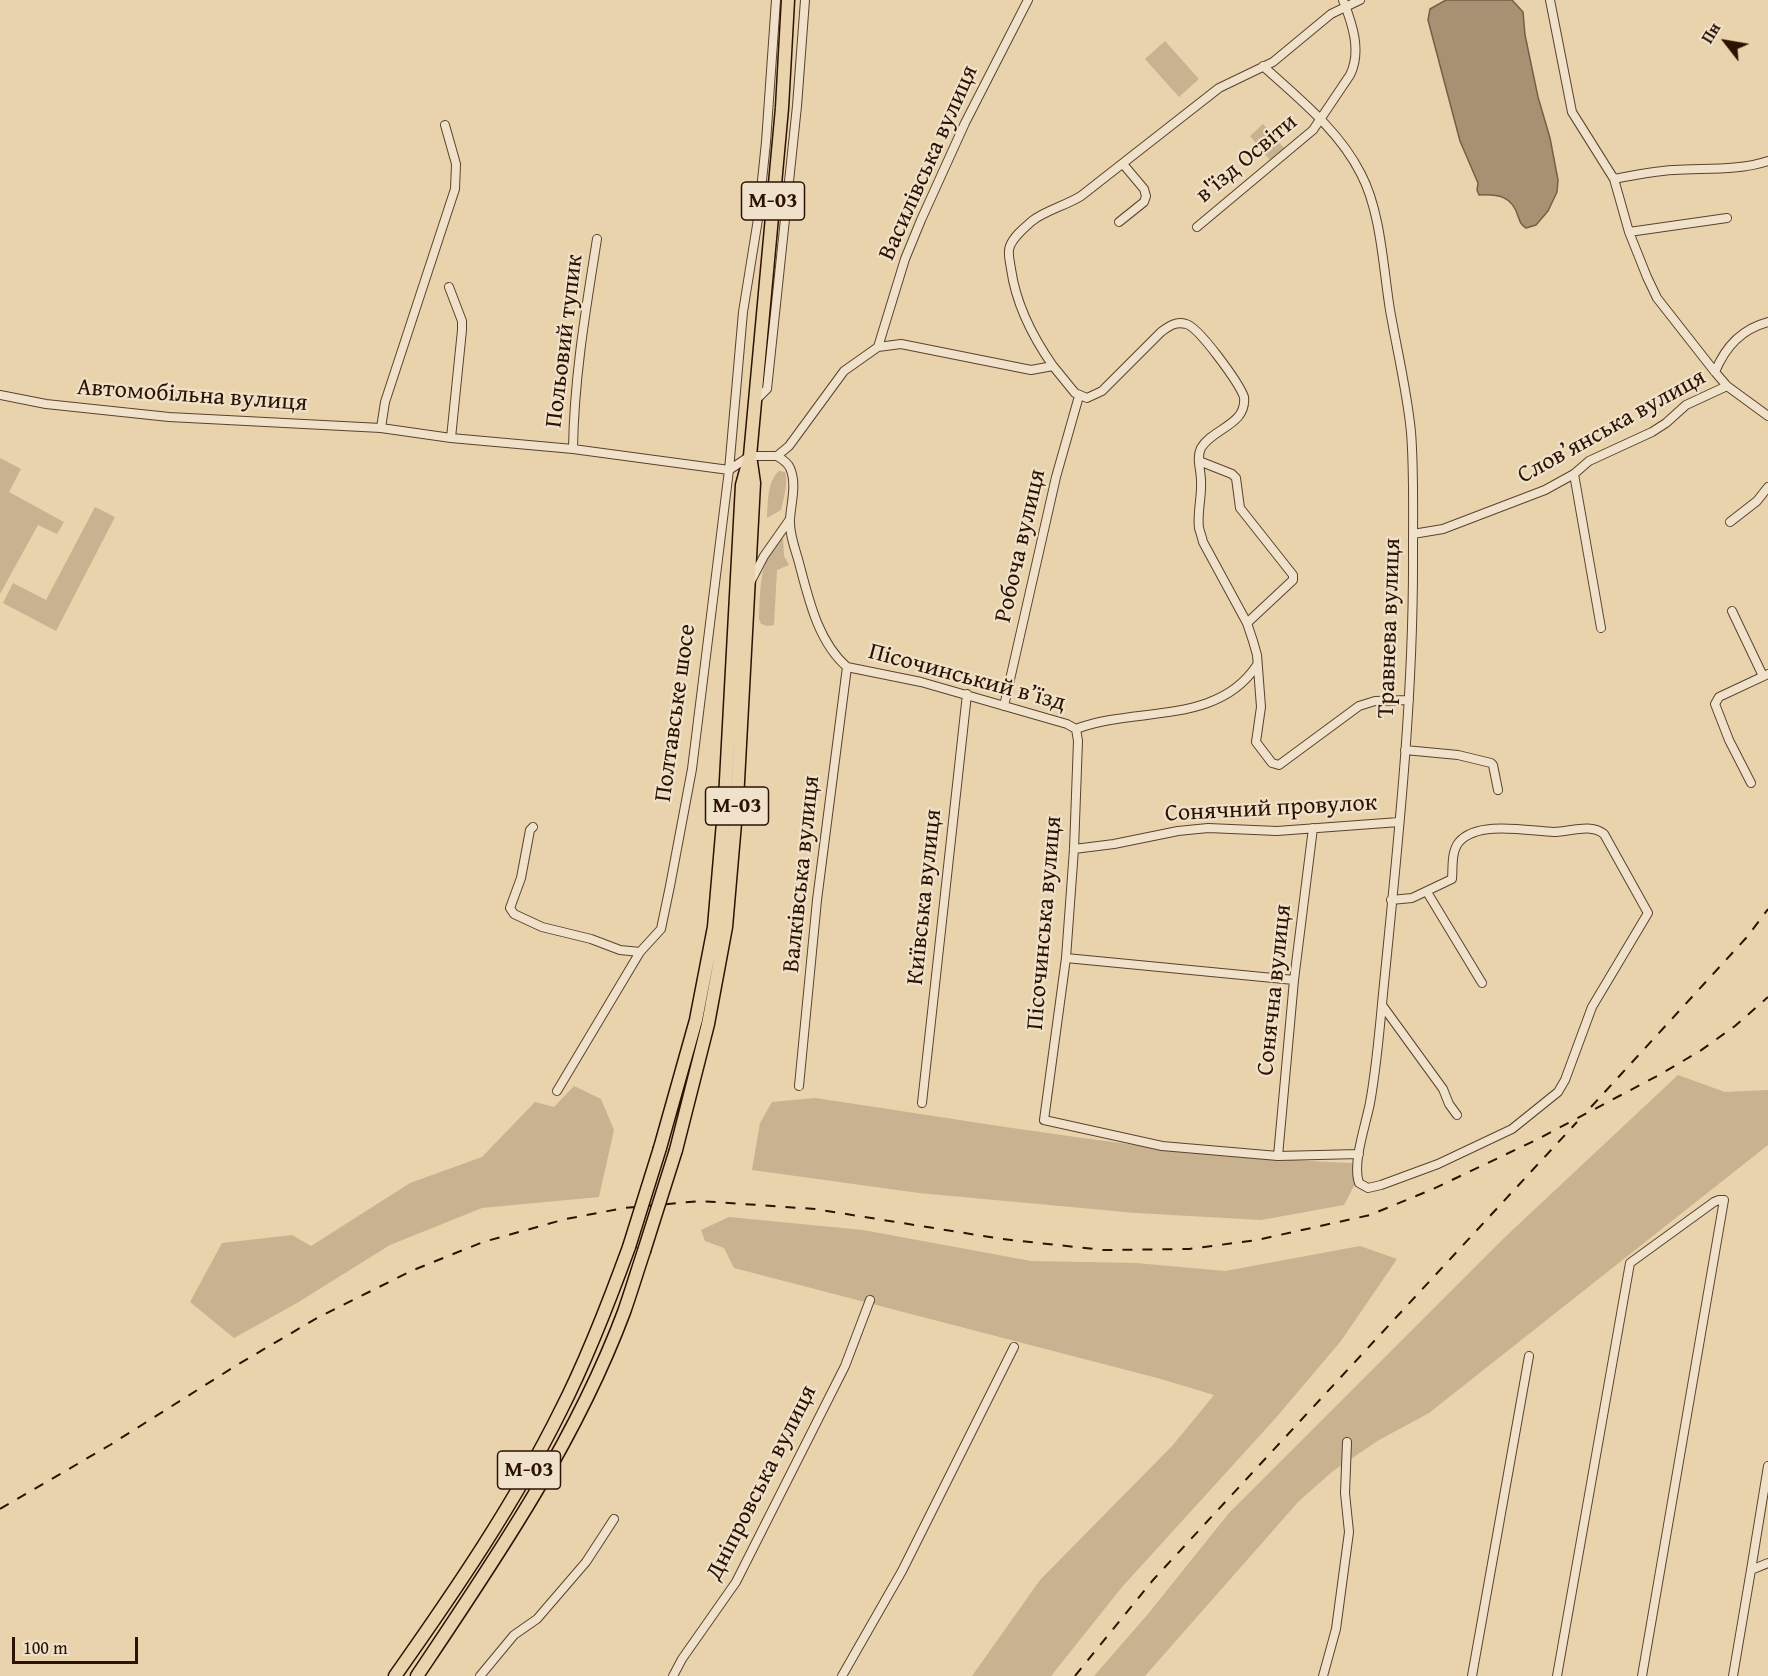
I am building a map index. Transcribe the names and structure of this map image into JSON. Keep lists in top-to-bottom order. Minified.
{"streets":{"highway":["М-03"],"street":["в'їзд Освіти","Василівська вулиця","Польовий тупик","Автомобільна вулиця","Слов’янська вулиця","Робоча вулиця","Травнева вулиця","Пісочинський в’їзд","Полтавське шосе","Сонячний провулок","Валківська вулиця","Київська вулиця","Пісочинська вулиця","Сонячна вулиця","Дніпровська вулиця"]},"crossings":[["в'їзд Освіти","Травнева вулиця"],["Польовий тупик","Автомобільна вулиця"],["Автомобільна вулиця","Полтавське шосе"],["Слов’янська вулиця","Травнева вулиця"],["Робоча вулиця","Пісочинський в’їзд"],["Травнева вулиця","Сонячний провулок"],["Пісочинський в’їзд","Валківська вулиця"],["Пісочинський в’їзд","Київська вулиця"],["Пісочинський в’їзд","Пісочинська вулиця"],["Сонячний провулок","Пісочинська вулиця"],["Сонячний провулок","Сонячна вулиця"],["Пісочинська вулиця","Сонячна вулиця"]],"scale_bar":"100 m","north":"top left"}
